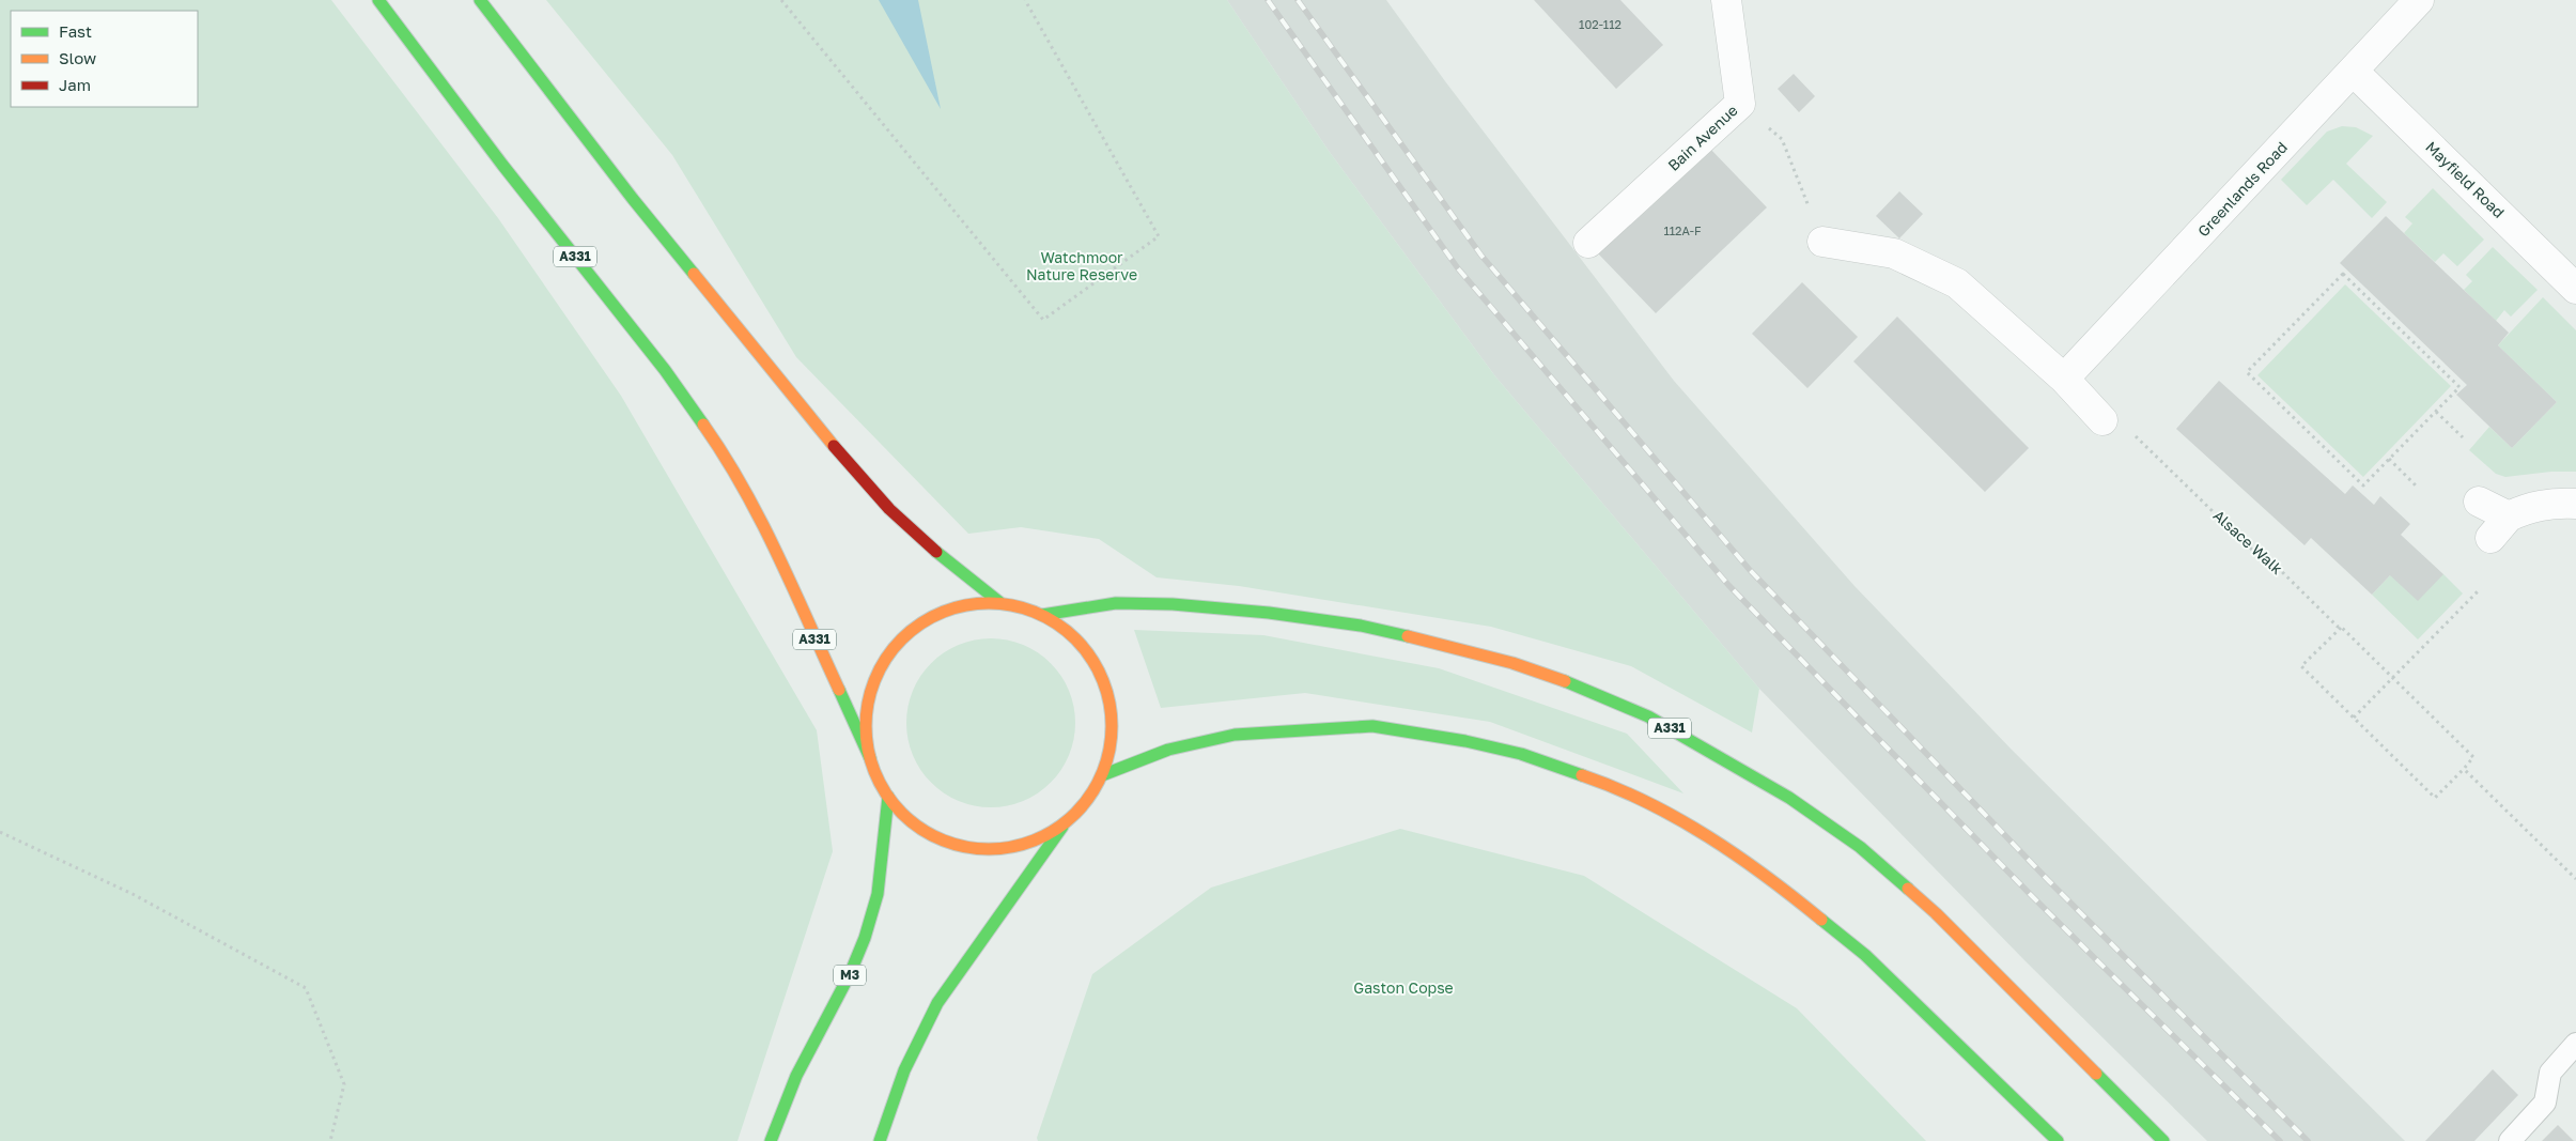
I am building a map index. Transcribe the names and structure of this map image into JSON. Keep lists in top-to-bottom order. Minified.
{"streets":{"main road":["A331","M3"],"street":["Bain Avenue","Mayfield Road","Greenlands Road"],"path":["Alsace Walk"]},"crossings":[["Mayfield Road","Greenlands Road"]],"parks":["Watchmoor Nature Reserve","Gaston Copse"],"house_numbers":["102-112","112A-F"],"legend":["Fast","Slow","Jam"]}
